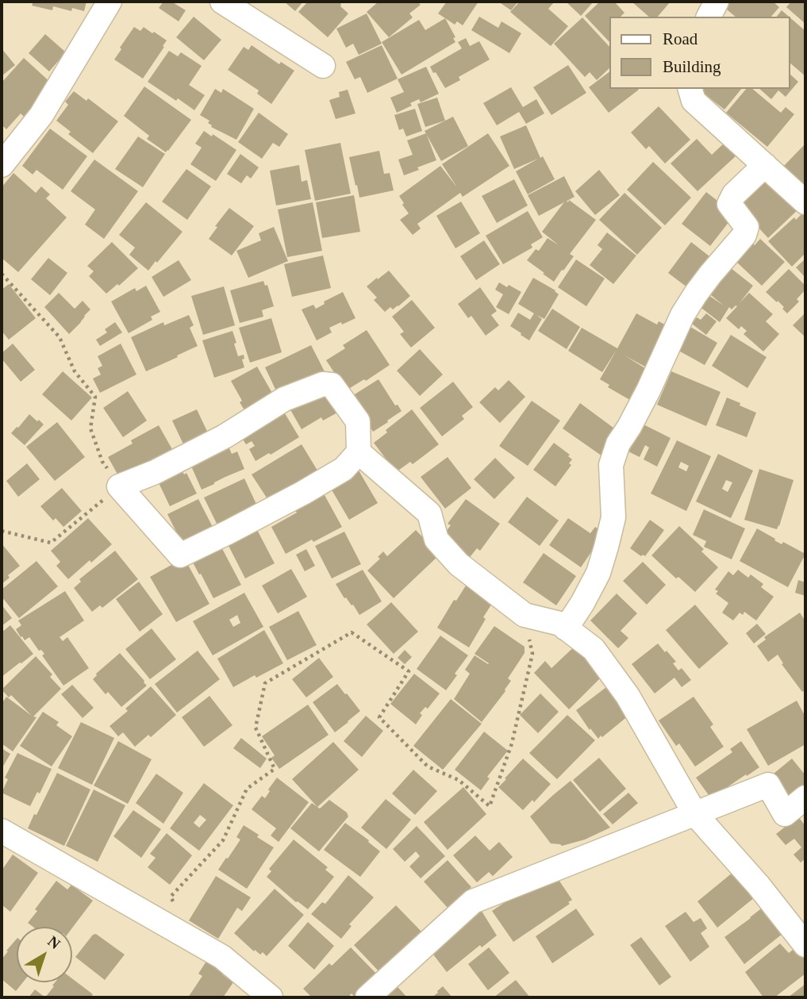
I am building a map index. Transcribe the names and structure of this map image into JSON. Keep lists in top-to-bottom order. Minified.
{"legend":["Road","Building"],"north":"top right"}
